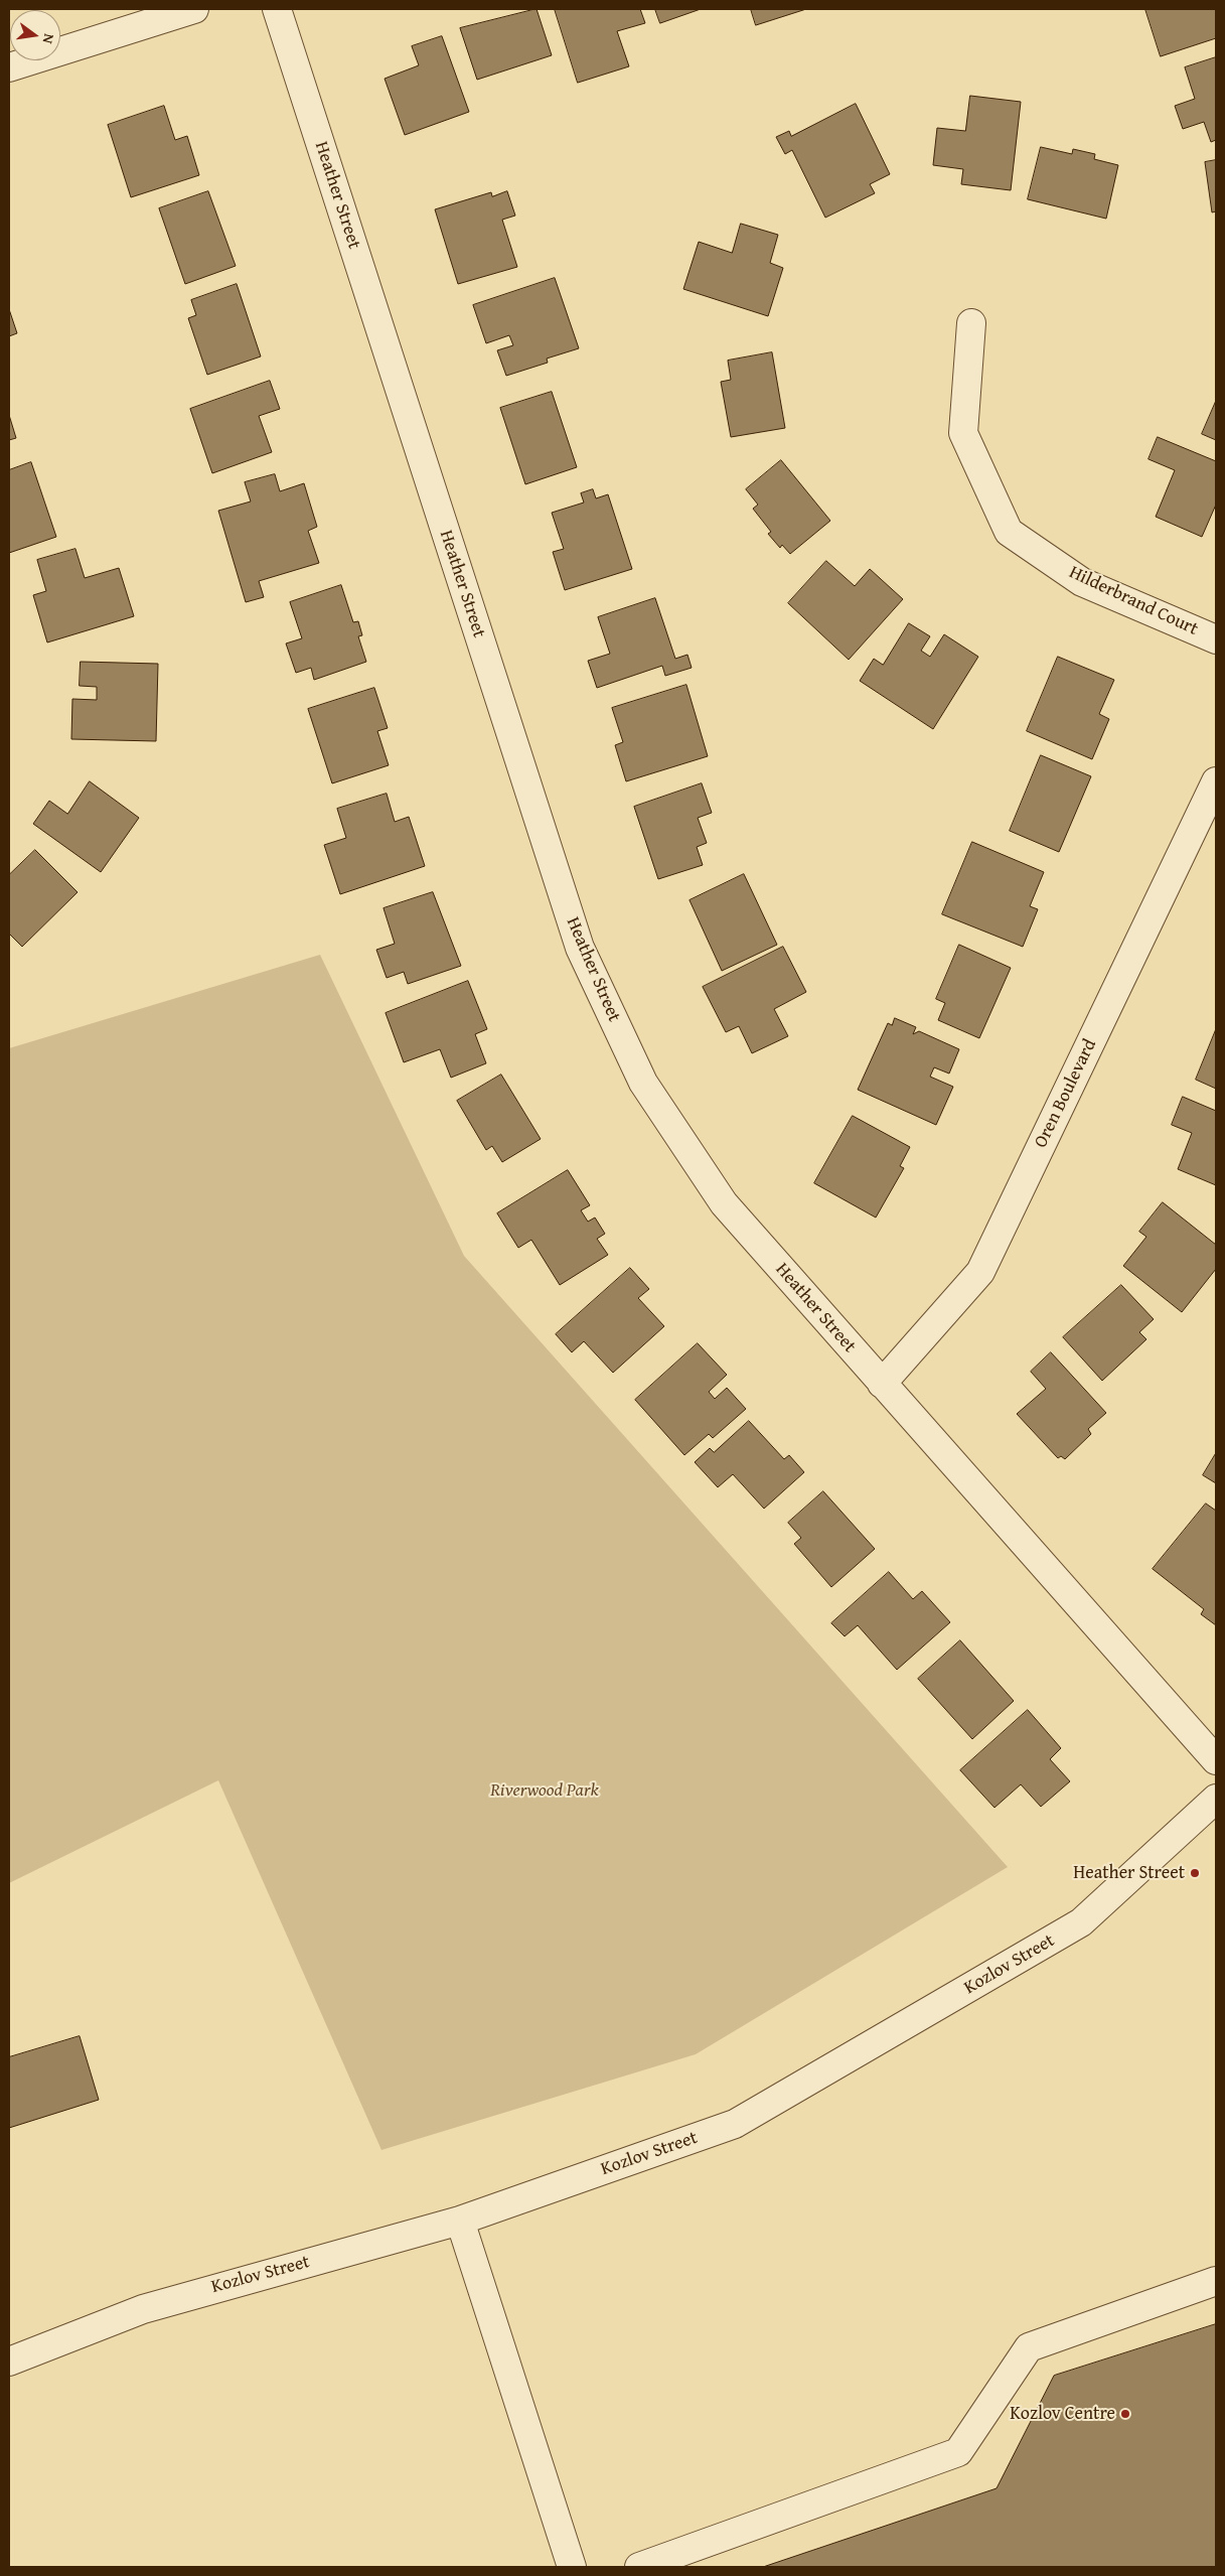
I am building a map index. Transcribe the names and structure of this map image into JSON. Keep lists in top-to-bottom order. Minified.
{"streets":{"street":["Heather Street","Hilderbrand Court","Oren Boulevard","Kozlov Street"]},"crossings":[["Heather Street","Oren Boulevard"]],"parks":["Riverwood Park"],"places":["Heather Street","Kozlov Centre"],"north":"right"}
